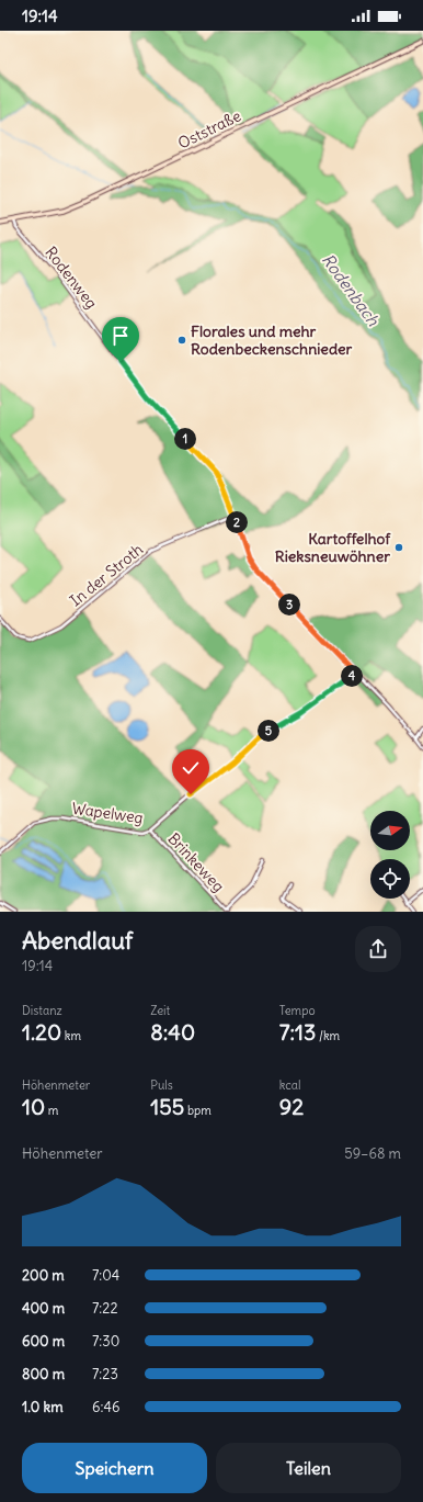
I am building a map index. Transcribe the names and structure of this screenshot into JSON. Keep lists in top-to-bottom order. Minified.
{"streets":{"main road":["Oststraße"],"street":["Rodenweg","In der Stroth","Wapelweg","Brinkeweg"]},"crossings":[["Oststraße","Rodenweg"],["Rodenweg","In der Stroth"],["Rodenweg","Wapelweg"],["Wapelweg","Brinkeweg"]],"water":["Rodenbach"],"places":["Florales und mehr Rodenbeckenschnieder","Kartoffelhof Rieksneuwöhner"],"north":"right","page":{"status":"19:14","pins":["1","2","3","4","5"],"heading":["Abendlauf","19:14"],"stats":[["Distanz","1.20 km"],["Zeit","8:40"],["Tempo","7:13 /km"],["Höhenmeter","10 m"],["Puls","155 bpm"],["kcal","92"]],"chart":["Höhenmeter","59–68 m"],"list":[{"name":"200 m","note":"7:04"},{"name":"400 m","note":"7:22"},{"name":"600 m","note":"7:30"},{"name":"800 m","note":"7:23"},{"name":"1.0 km","note":"6:46"}],"buttons":["Speichern","Teilen"]}}
